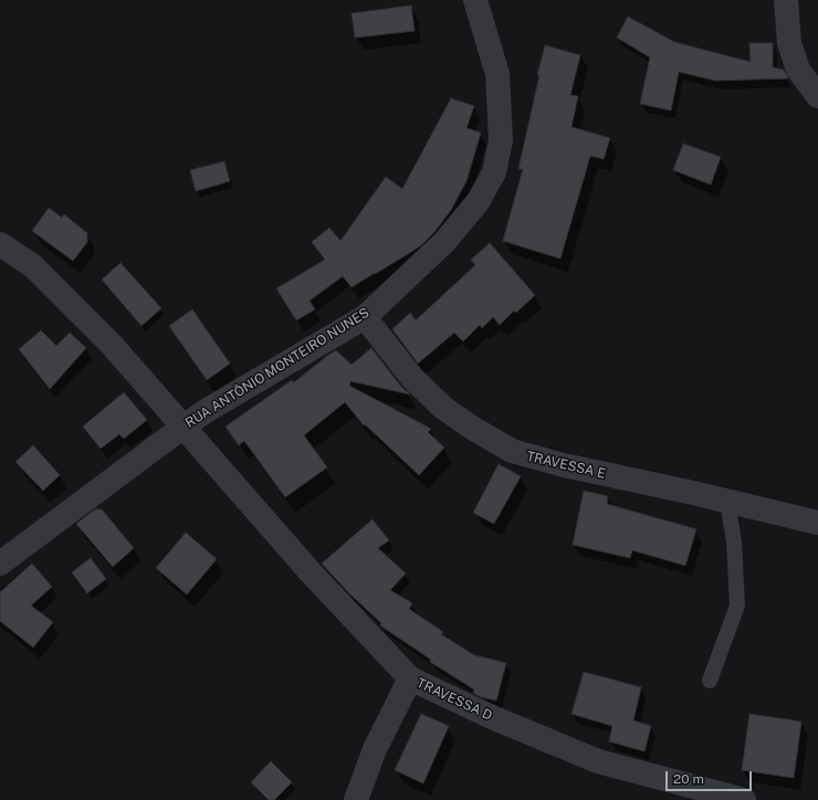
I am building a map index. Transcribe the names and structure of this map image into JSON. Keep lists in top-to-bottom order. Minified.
{"streets":{"street":["RUA ANTÔNIO MONTEIRO NUNES","TRAVESSA E","TRAVESSA D"]},"crossings":[["RUA ANTÔNIO MONTEIRO NUNES","TRAVESSA E"],["RUA ANTÔNIO MONTEIRO NUNES","TRAVESSA D"]],"scale_bar":"20 m"}
